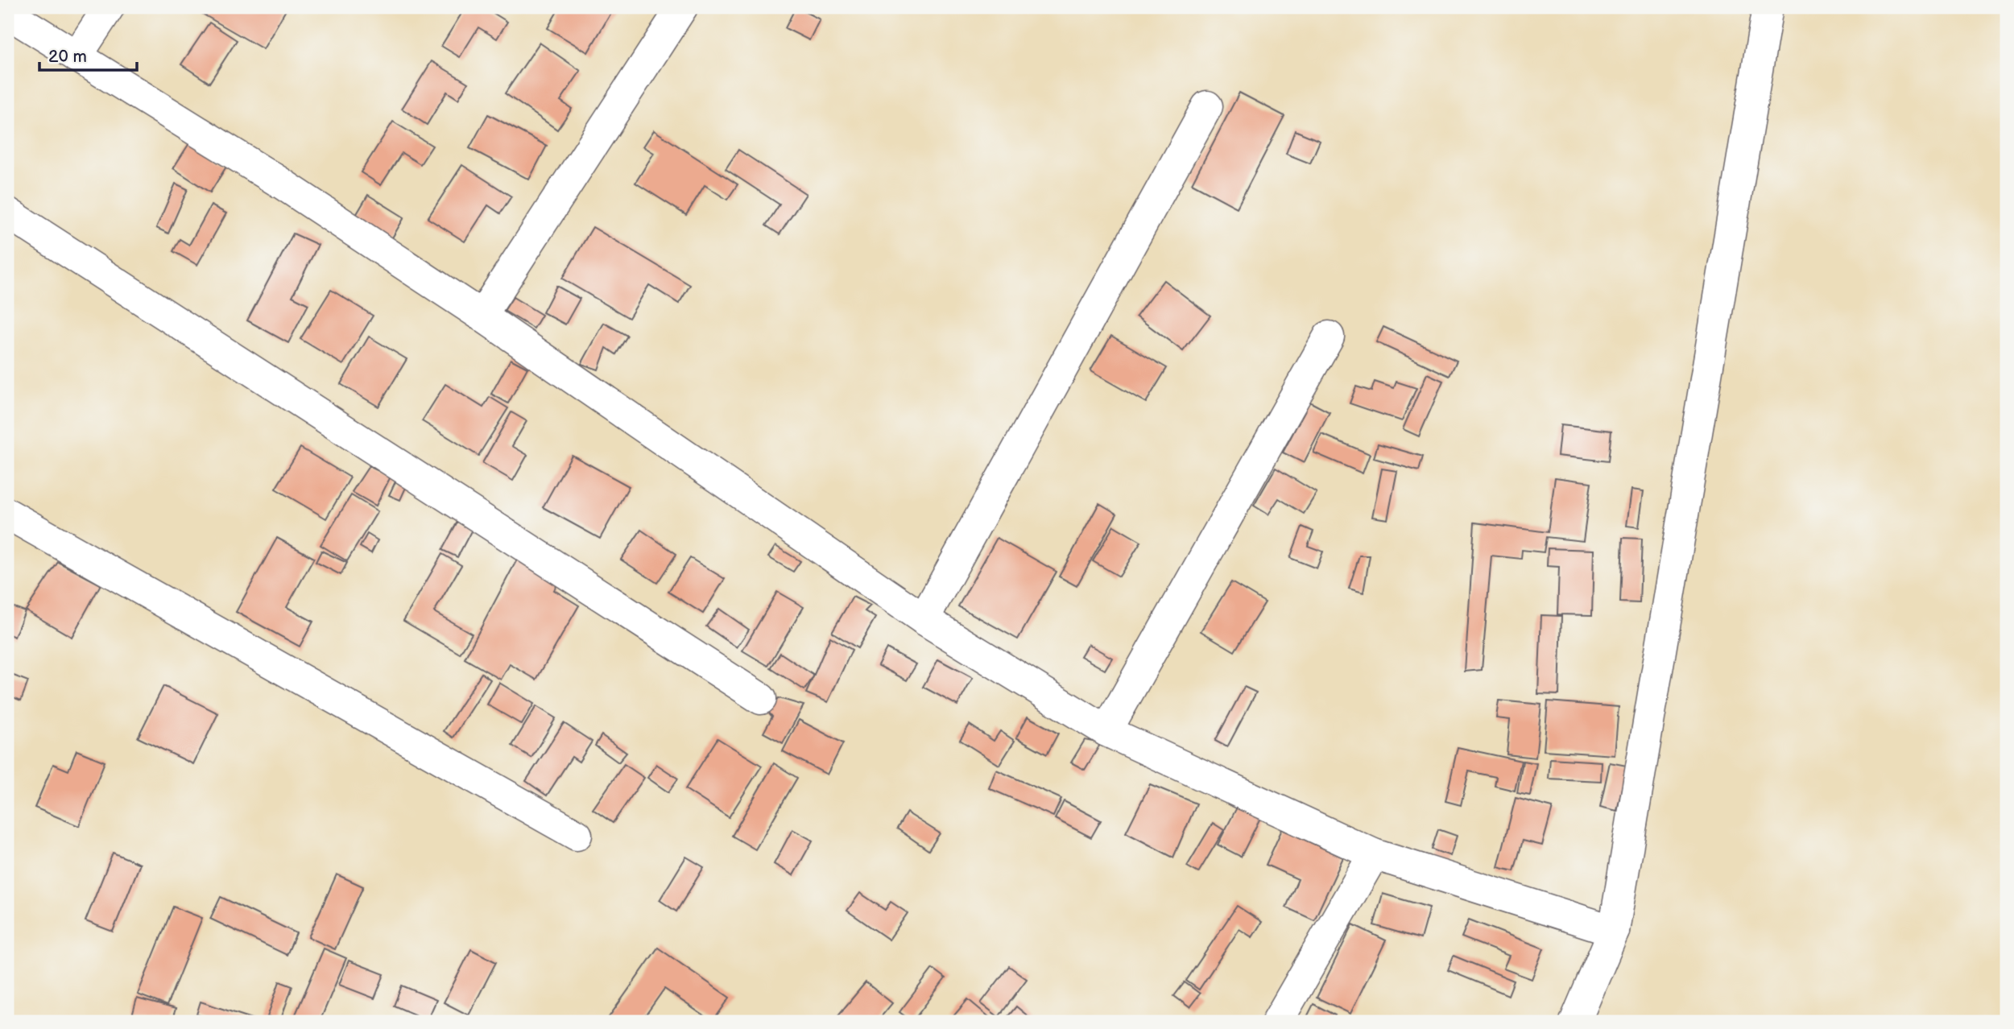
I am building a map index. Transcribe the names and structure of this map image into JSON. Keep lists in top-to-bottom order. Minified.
{"scale_bar":"20 m"}
